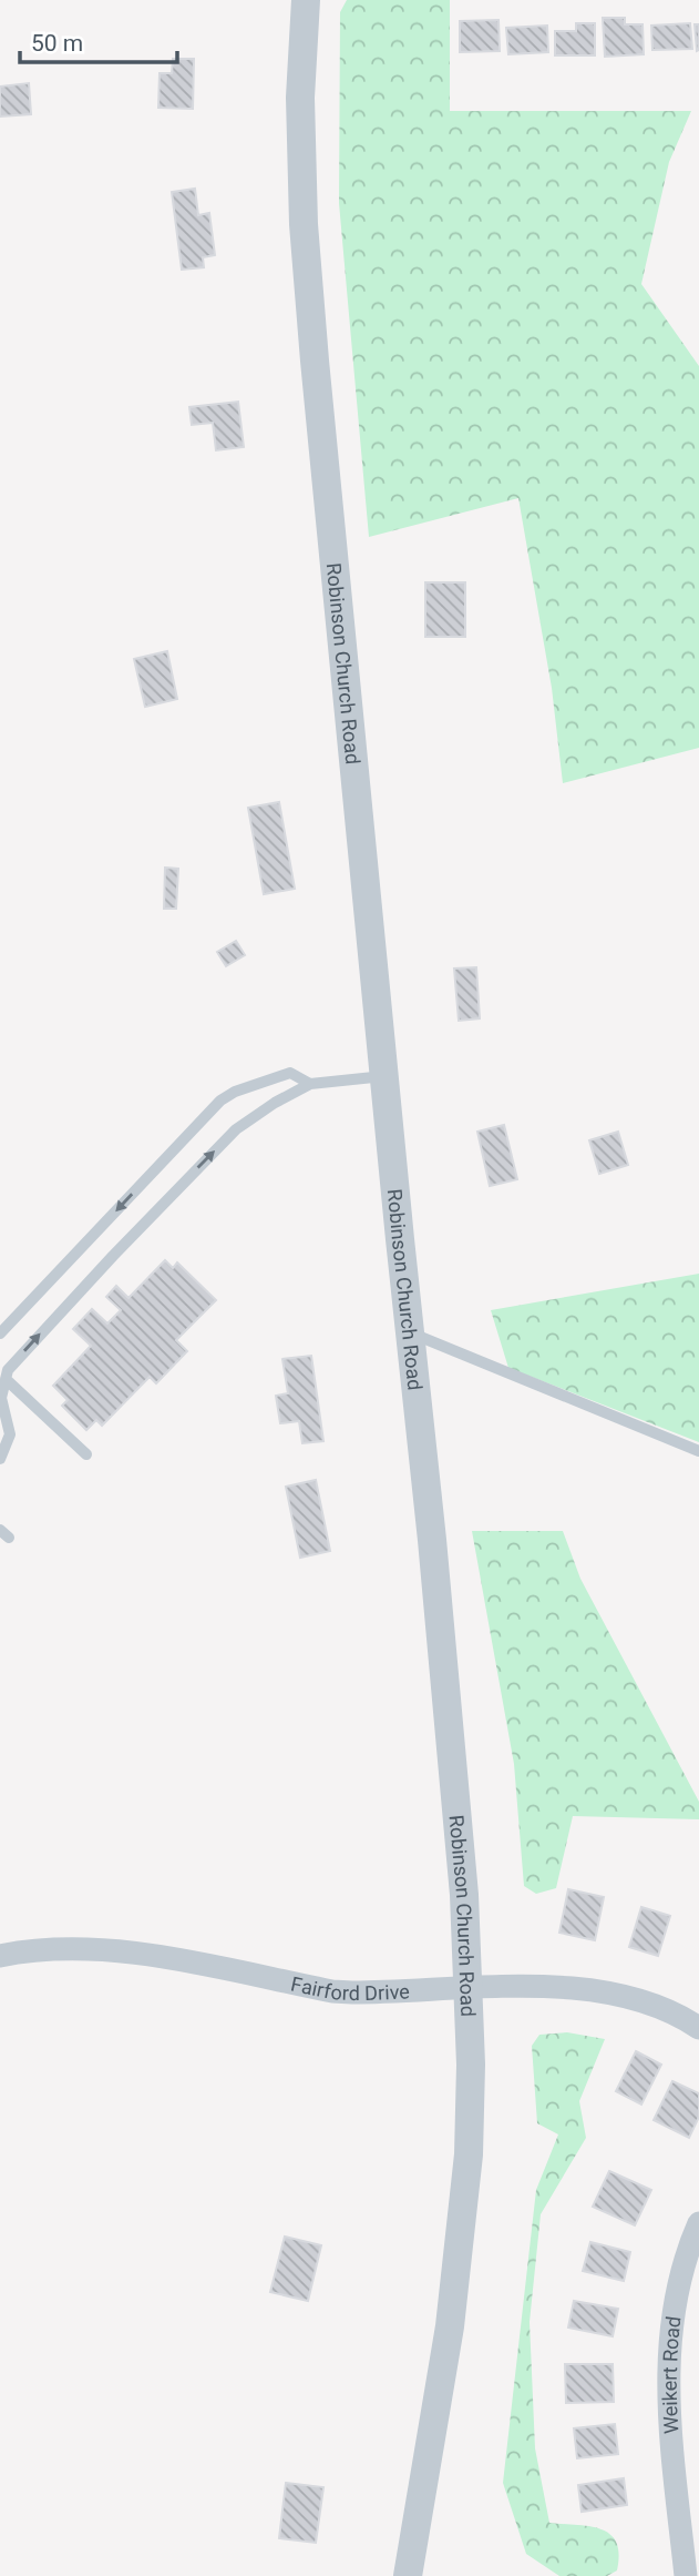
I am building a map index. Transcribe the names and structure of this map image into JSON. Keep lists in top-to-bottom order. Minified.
{"streets":{"street":["Robinson Church Road","Fairford Drive","Weikert Road"]},"crossings":[["Robinson Church Road","Fairford Drive"]],"scale_bar":"50 m"}
